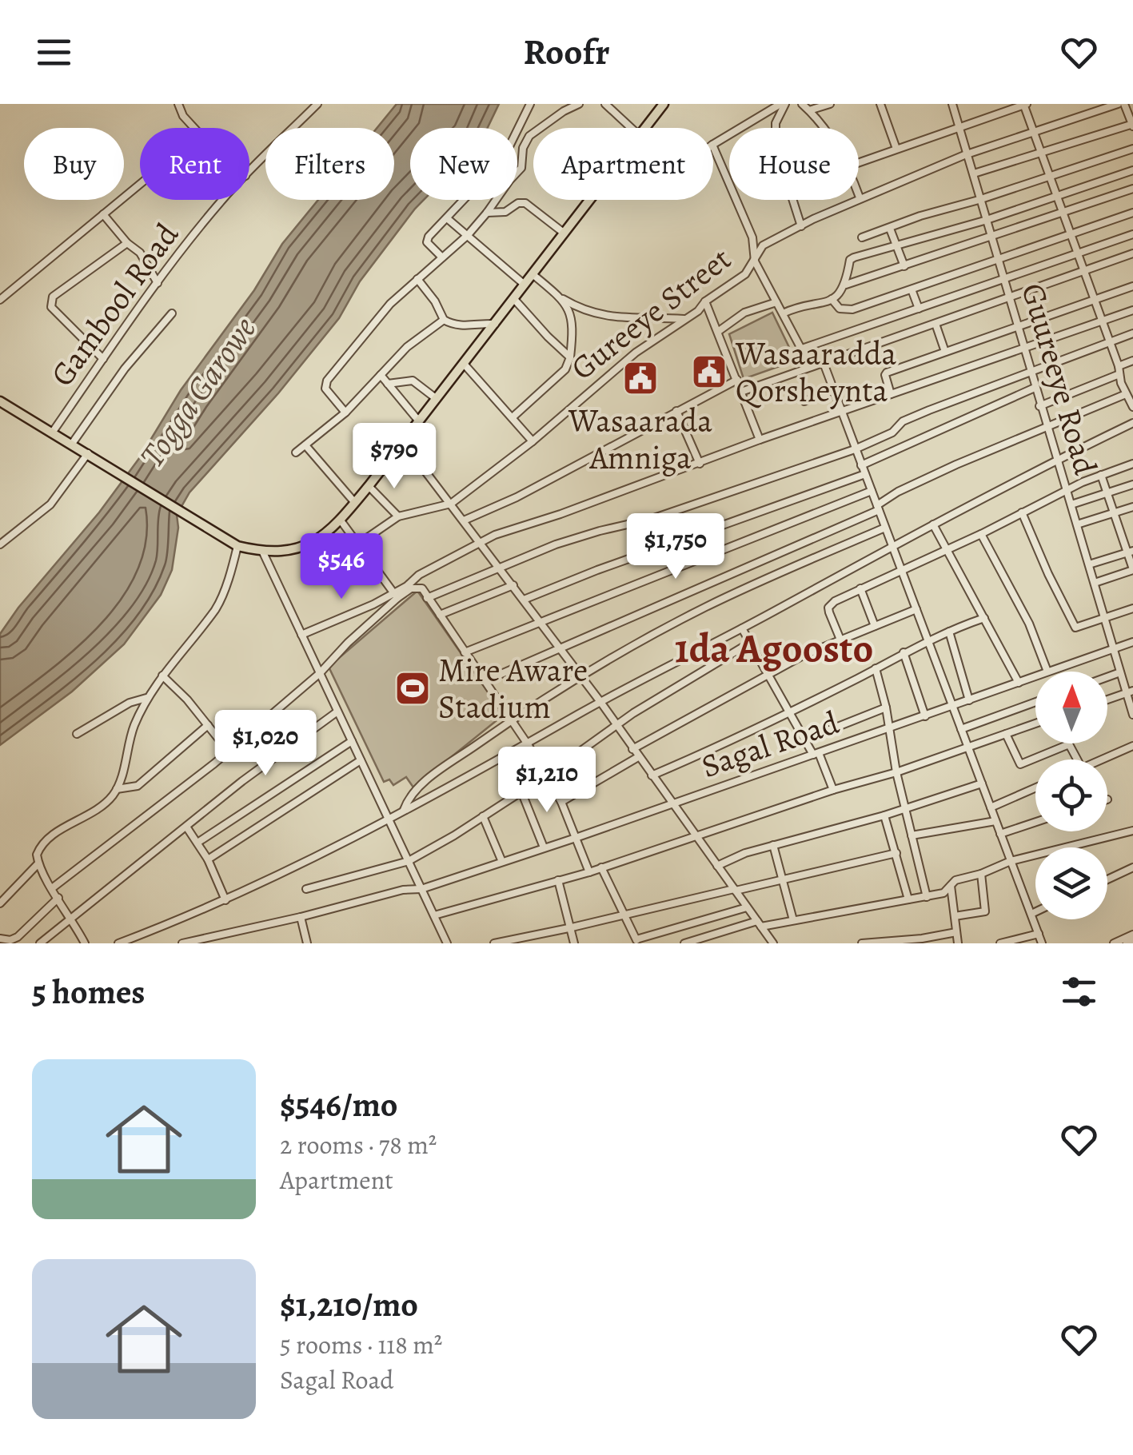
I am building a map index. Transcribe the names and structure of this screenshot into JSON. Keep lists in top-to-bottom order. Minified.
{"streets":{"street":["Gambool Road","Gureeye Street","Guureeye Road","Sagal Road"]},"crossings":[["Gureeye Street","Guureeye Road"],["Guureeye Road","Sagal Road"]],"districts":["1da Agoosto"],"water":["Togga Garowe"],"places":{"public building":["Wasaaradda Qorsheynta","Wasaarada Amniga"],"sports":["Mire Aware Stadium"]},"north":"top","page":{"header":"Roofr","chip":["Buy","Rent","Filters","New","Apartment","House"],"price":["$790","$1,750","$546","$1,020","$1,210"],"heading":"5 homes","list":[{"name":"$546/mo","note":"2 rooms · 78 m² · Apartment"},{"name":"$1,210/mo","note":"5 rooms · 118 m² · Sagal Road"}]}}
